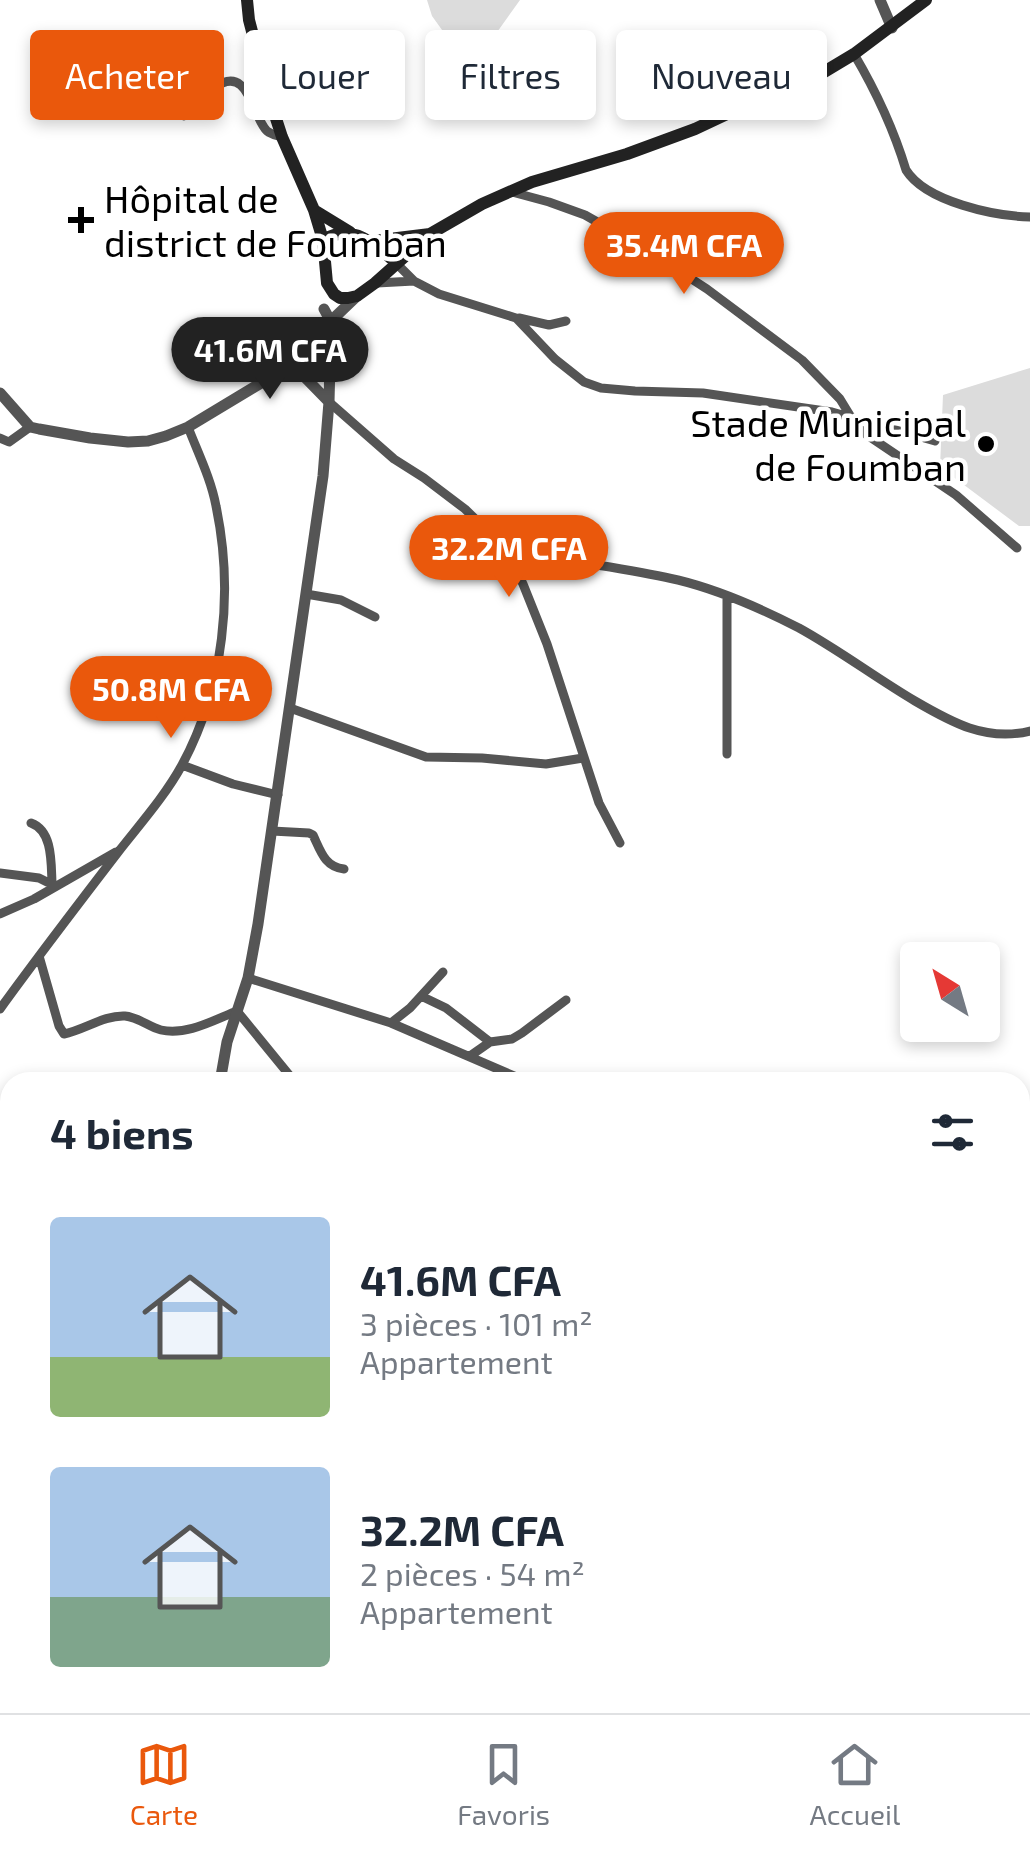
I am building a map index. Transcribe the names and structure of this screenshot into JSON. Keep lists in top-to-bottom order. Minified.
{"places":{"health":["Hôpital de district de Foumban"],"other":["Stade Municipal de Foumban"]},"north":"top left","page":{"chip":["Acheter","Louer","Filtres","Nouveau"],"price":["35.4M CFA","41.6M CFA","32.2M CFA","50.8M CFA"],"heading":"4 biens","list":[{"name":"41.6M CFA","note":"3 pièces · 101 m² · Appartement"},{"name":"32.2M CFA","note":"2 pièces · 54 m² · Appartement"}],"tabs":["Carte","Favoris","Accueil"]}}
